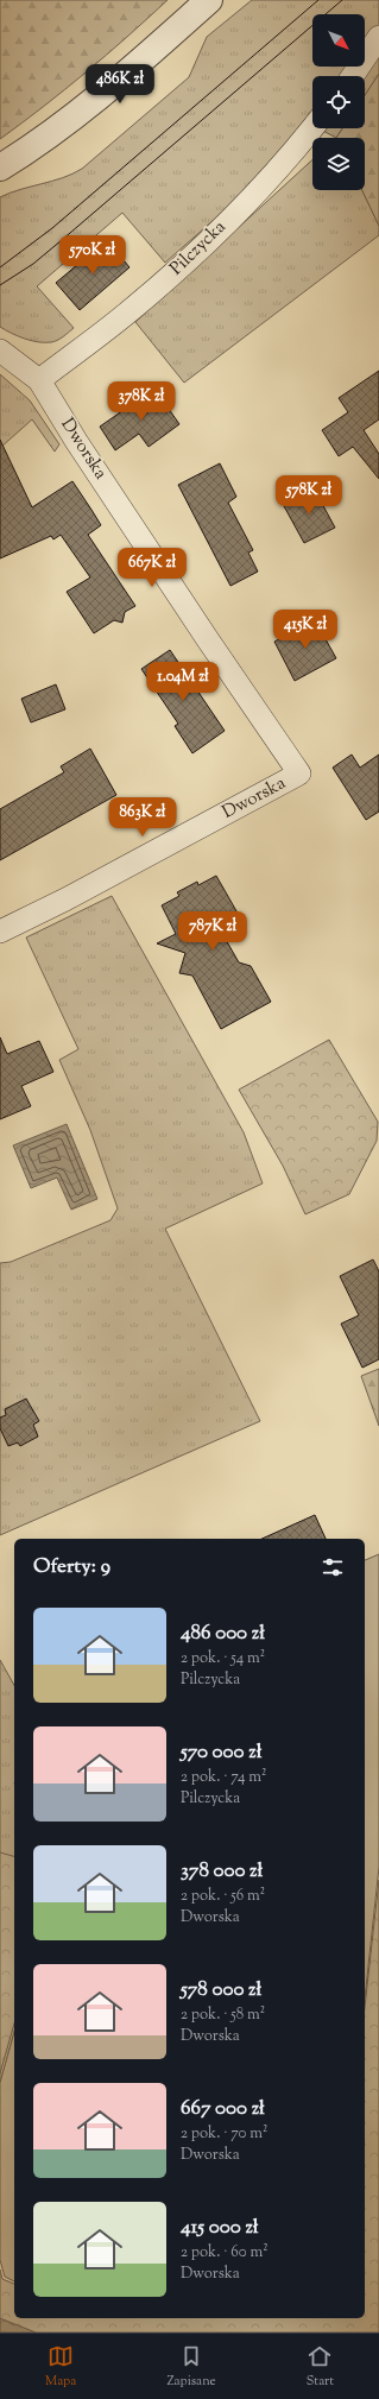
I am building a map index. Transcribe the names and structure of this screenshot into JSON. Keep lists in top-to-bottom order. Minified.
{"streets":{"street":["Pilczycka","Dworska"]},"crossings":[["Pilczycka","Dworska"]],"north":"bottom right","page":{"price":["486K zł","570K zł","378K zł","578K zł","667K zł","415K zł","1.04M zł","863K zł","787K zł"],"heading":"Oferty: 9","list":[{"name":"486 000 zł","note":"2 pok. · 54 m² · Pilczycka"},{"name":"570 000 zł","note":"2 pok. · 74 m² · Pilczycka"},{"name":"378 000 zł","note":"2 pok. · 56 m² · Dworska"},{"name":"578 000 zł","note":"2 pok. · 58 m² · Dworska"},{"name":"667 000 zł","note":"2 pok. · 70 m² · Dworska"},{"name":"415 000 zł","note":"2 pok. · 60 m² · Dworska"}],"tabs":["Mapa","Zapisane","Start"]}}
